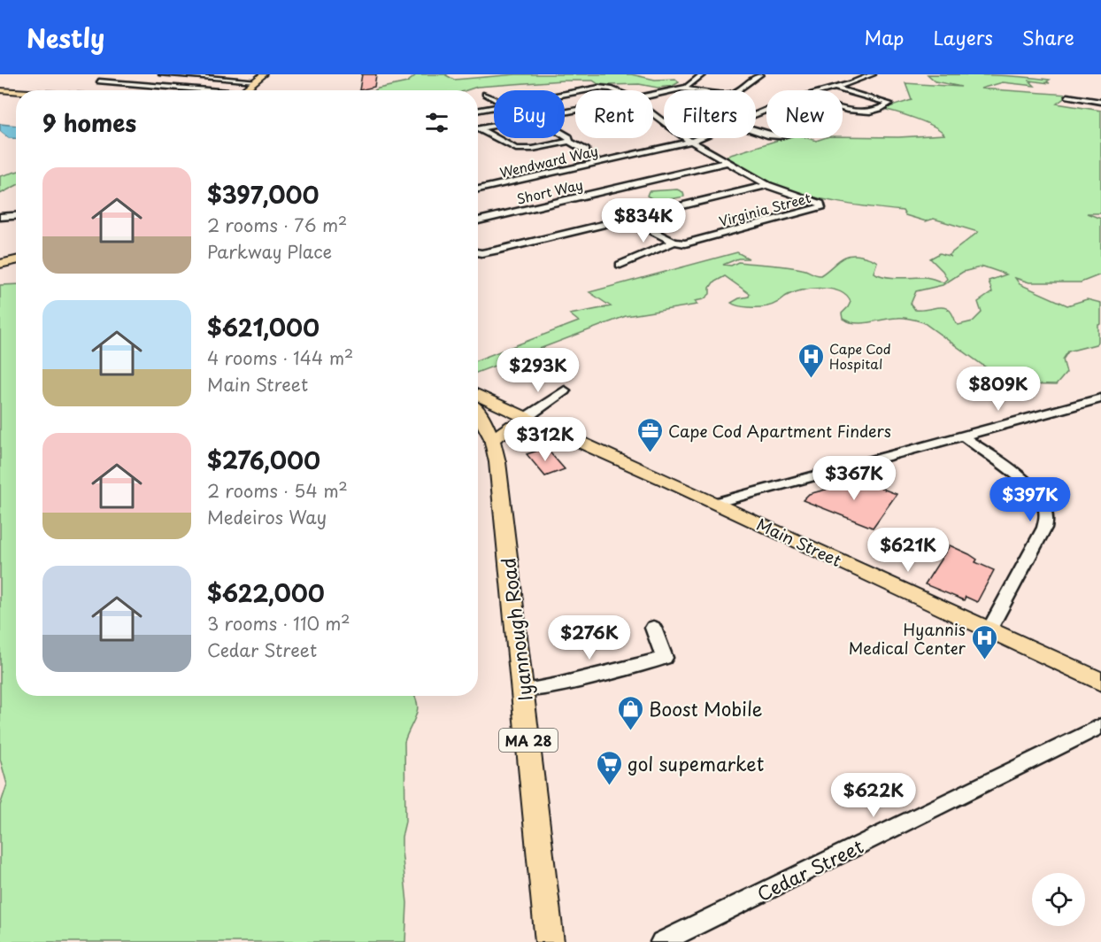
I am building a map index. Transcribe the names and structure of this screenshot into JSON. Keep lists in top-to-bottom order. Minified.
{"streets":{"main road":["Main Street","Iyannough Road","MA 28"],"street":["Wendward Way","Short Way","Virginia Street","Cedar Street"]},"crossings":[["Main Street","Iyannough Road"]],"places":{"hospital":["Cape Cod Hospital","Hyannis Medical Center"],"office":["Cape Cod Apartment Finders"],"shop":["Boost Mobile"],"supermarket":["gol supemarket"]},"page":{"header":"Nestly","nav":["Map","Layers","Share"],"chip":["Buy","Rent","Filters","New"],"heading":"9 homes","list":[{"name":"$397,000","note":"2 rooms · 76 m² · Parkway Place"},{"name":"$621,000","note":"4 rooms · 144 m² · Main Street"},{"name":"$276,000","note":"2 rooms · 54 m² · Medeiros Way"},{"name":"$622,000","note":"3 rooms · 110 m² · Cedar Street"}],"price":["$834K","$293K","$809K","$312K","$367K","$397K","$621K","$276K","$622K"]}}
